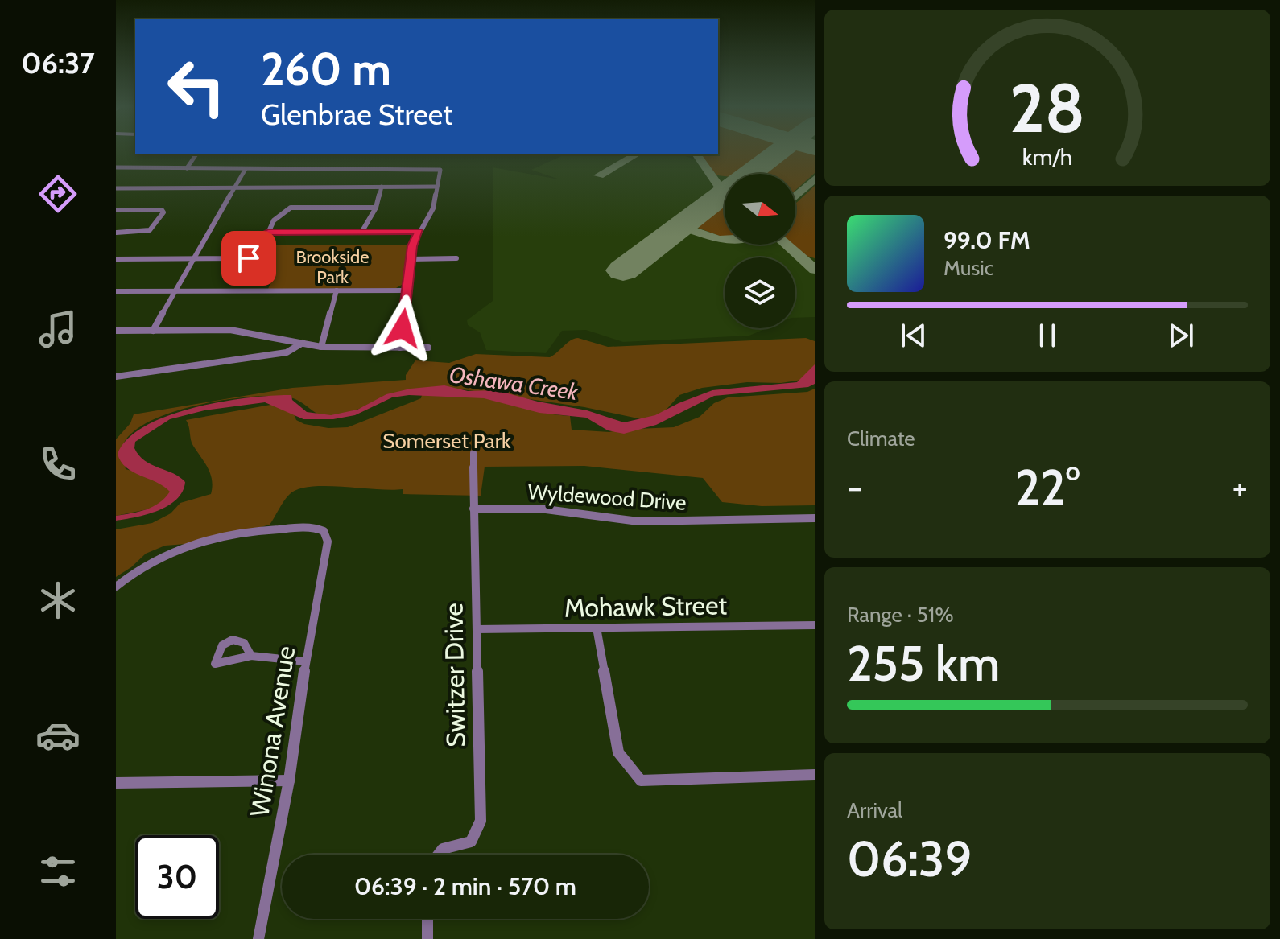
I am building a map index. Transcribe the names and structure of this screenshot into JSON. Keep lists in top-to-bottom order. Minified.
{"streets":{"street":["Wyldewood Drive","Mohawk Street","Switzer Drive","Winona Avenue"]},"crossings":[["Wyldewood Drive","Switzer Drive"],["Mohawk Street","Switzer Drive"]],"water":["Oshawa Creek"],"parks":["Brookside Park","Somerset Park"],"north":"right","page":{"tabs":"06:37","turn":["260 m","Glenbrae Street"],"song":["99.0 FM","Music"],"tile":["Climate",["Range · 51%","255 km"],["Arrival","06:39"]],"heat":["−","22°","+"],"limit":"30","trip":"06:39 · 2 min · 570 m","gauge":["28","km/h"]}}
